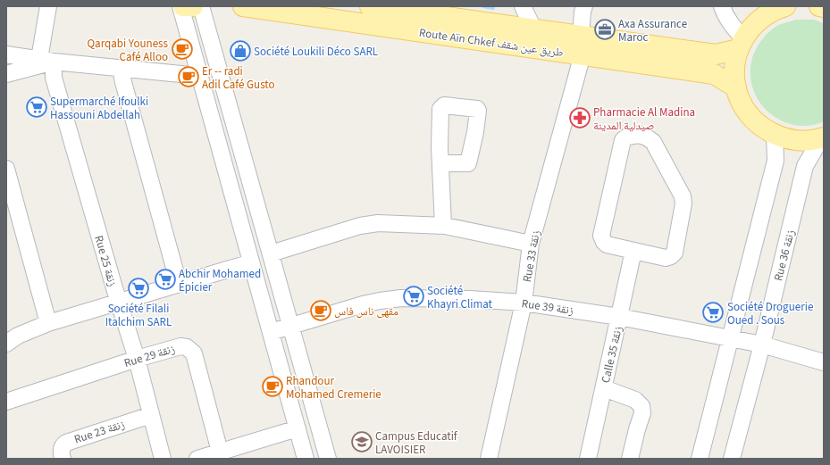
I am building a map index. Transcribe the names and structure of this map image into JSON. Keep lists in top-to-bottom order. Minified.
{"streets":{"main road":["Route Aïn Chkef طريق عين شقف"],"street":["Rue 36 زنقة","Rue 33 زنقة","Rue 25 زنقة","Rue 39 زنقة","Calle 35 زنقة","Rue 29 زنقة","Rue 23 زنقة"]},"crossings":[["Route Aïn Chkef طريق عين شقف","Rue 33 زنقة"],["Rue 36 زنقة","Rue 39 زنقة"],["Rue 33 زنقة","Rue 39 زنقة"],["Rue 25 زنقة","Rue 29 زنقة"],["Rue 25 زنقة","Rue 23 زنقة"],["Rue 39 زنقة","Calle 35 زنقة"]],"places":{"office":["Axa Assurance Maroc"],"cafe":["Qarqabi Youness Café Alloo","Er -- radi Adil Café Gusto","مقهى ناس فاس","Rhandour Mohamed Cremerie"],"shop":["Société Loukili Déco SARL"],"supermarket":["Supermarché Ifoulki Hassouni Abdellah","Abchir Mohamed Épicier","Société Filali Italchim SARL","Société Khayri Climat","Société Droguerie Oued . Sous"],"pharmacy":["Pharmacie Al Madina صيدلية المدينة"],"school or university":["Campus Educatif LAVOISIER"]}}
